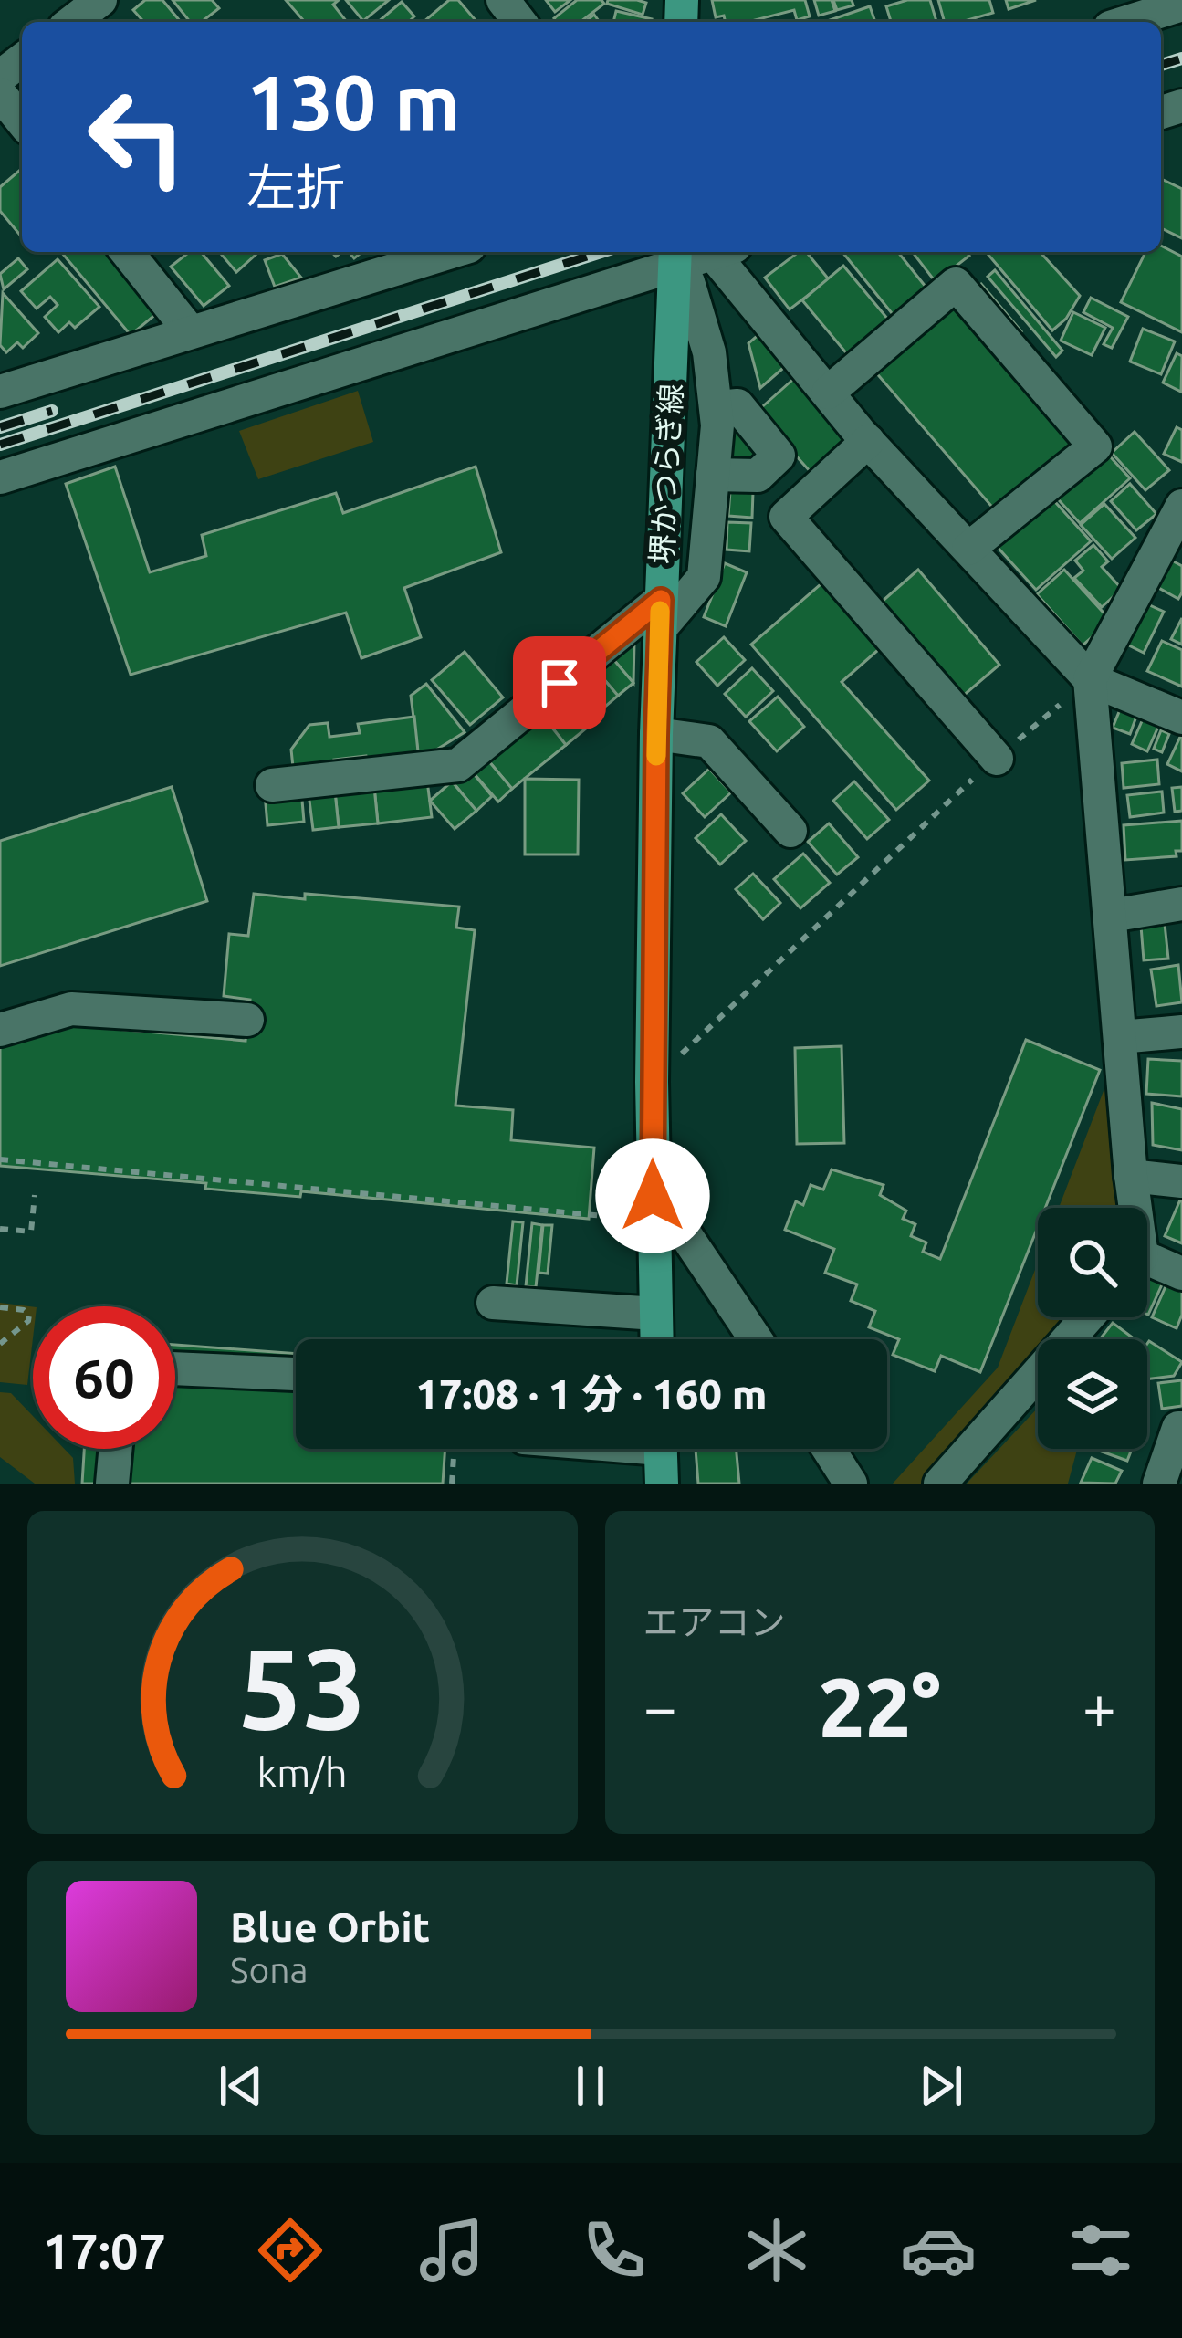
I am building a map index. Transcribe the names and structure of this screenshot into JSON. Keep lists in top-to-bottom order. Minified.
{"streets":{"main road":["堺かつらぎ線"]},"page":{"turn":["130 m","左折"],"limit":"60","trip":"17:08 · 1 分 · 160 m","tile":"エアコン","heat":["−","22°","+"],"song":["Blue Orbit","Sona"],"tabs":"17:07","gauge":["53","km/h"]}}
